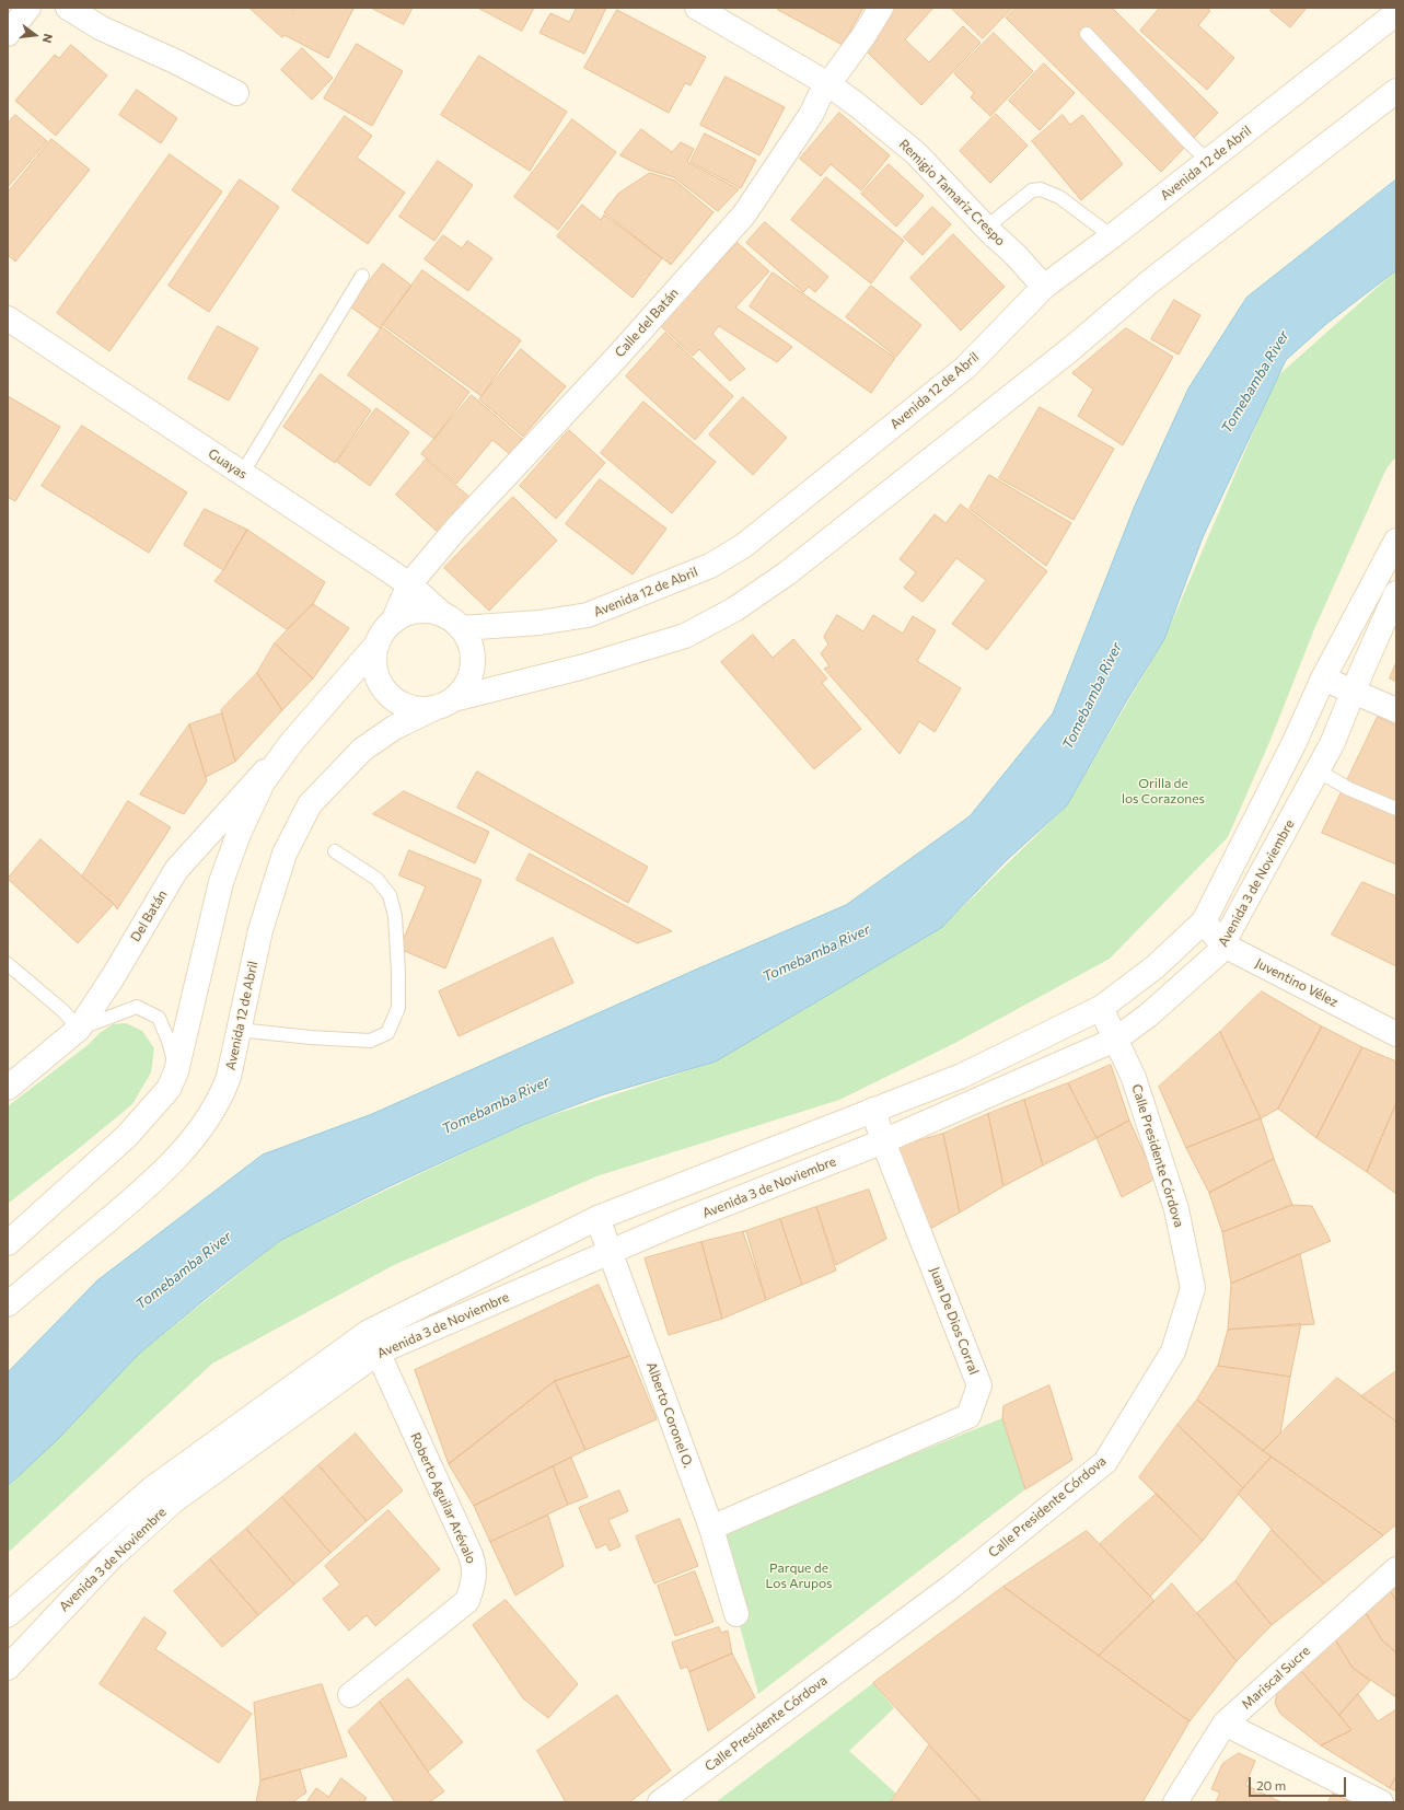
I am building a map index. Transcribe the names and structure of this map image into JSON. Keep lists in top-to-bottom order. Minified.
{"streets":{"street":["Avenida 12 de Abril","Remigio Tamariz Crespo","Calle del Batán","Guayas","Avenida 3 de Noviembre","Del Batán","Juventino Vélez","Calle Presidente Córdova","Juan De Dios Corral","Alberto Coronel O.","Roberto Aguilar Arévalo","Mariscal Sucre"]},"crossings":[["Avenida 12 de Abril","Remigio Tamariz Crespo"],["Avenida 12 de Abril","Calle del Batán"],["Avenida 12 de Abril","Guayas"],["Avenida 12 de Abril","Del Batán"],["Remigio Tamariz Crespo","Calle del Batán"],["Calle del Batán","Guayas"],["Avenida 3 de Noviembre","Juventino Vélez"],["Avenida 3 de Noviembre","Calle Presidente Córdova"],["Avenida 3 de Noviembre","Juan De Dios Corral"],["Avenida 3 de Noviembre","Alberto Coronel O."],["Avenida 3 de Noviembre","Roberto Aguilar Arévalo"],["Juan De Dios Corral","Alberto Coronel O."]],"water":["Tomebamba River"],"parks":["Orilla de los Corazones","Parque de Los Arupos"],"scale_bar":"20 m","north":"right"}
